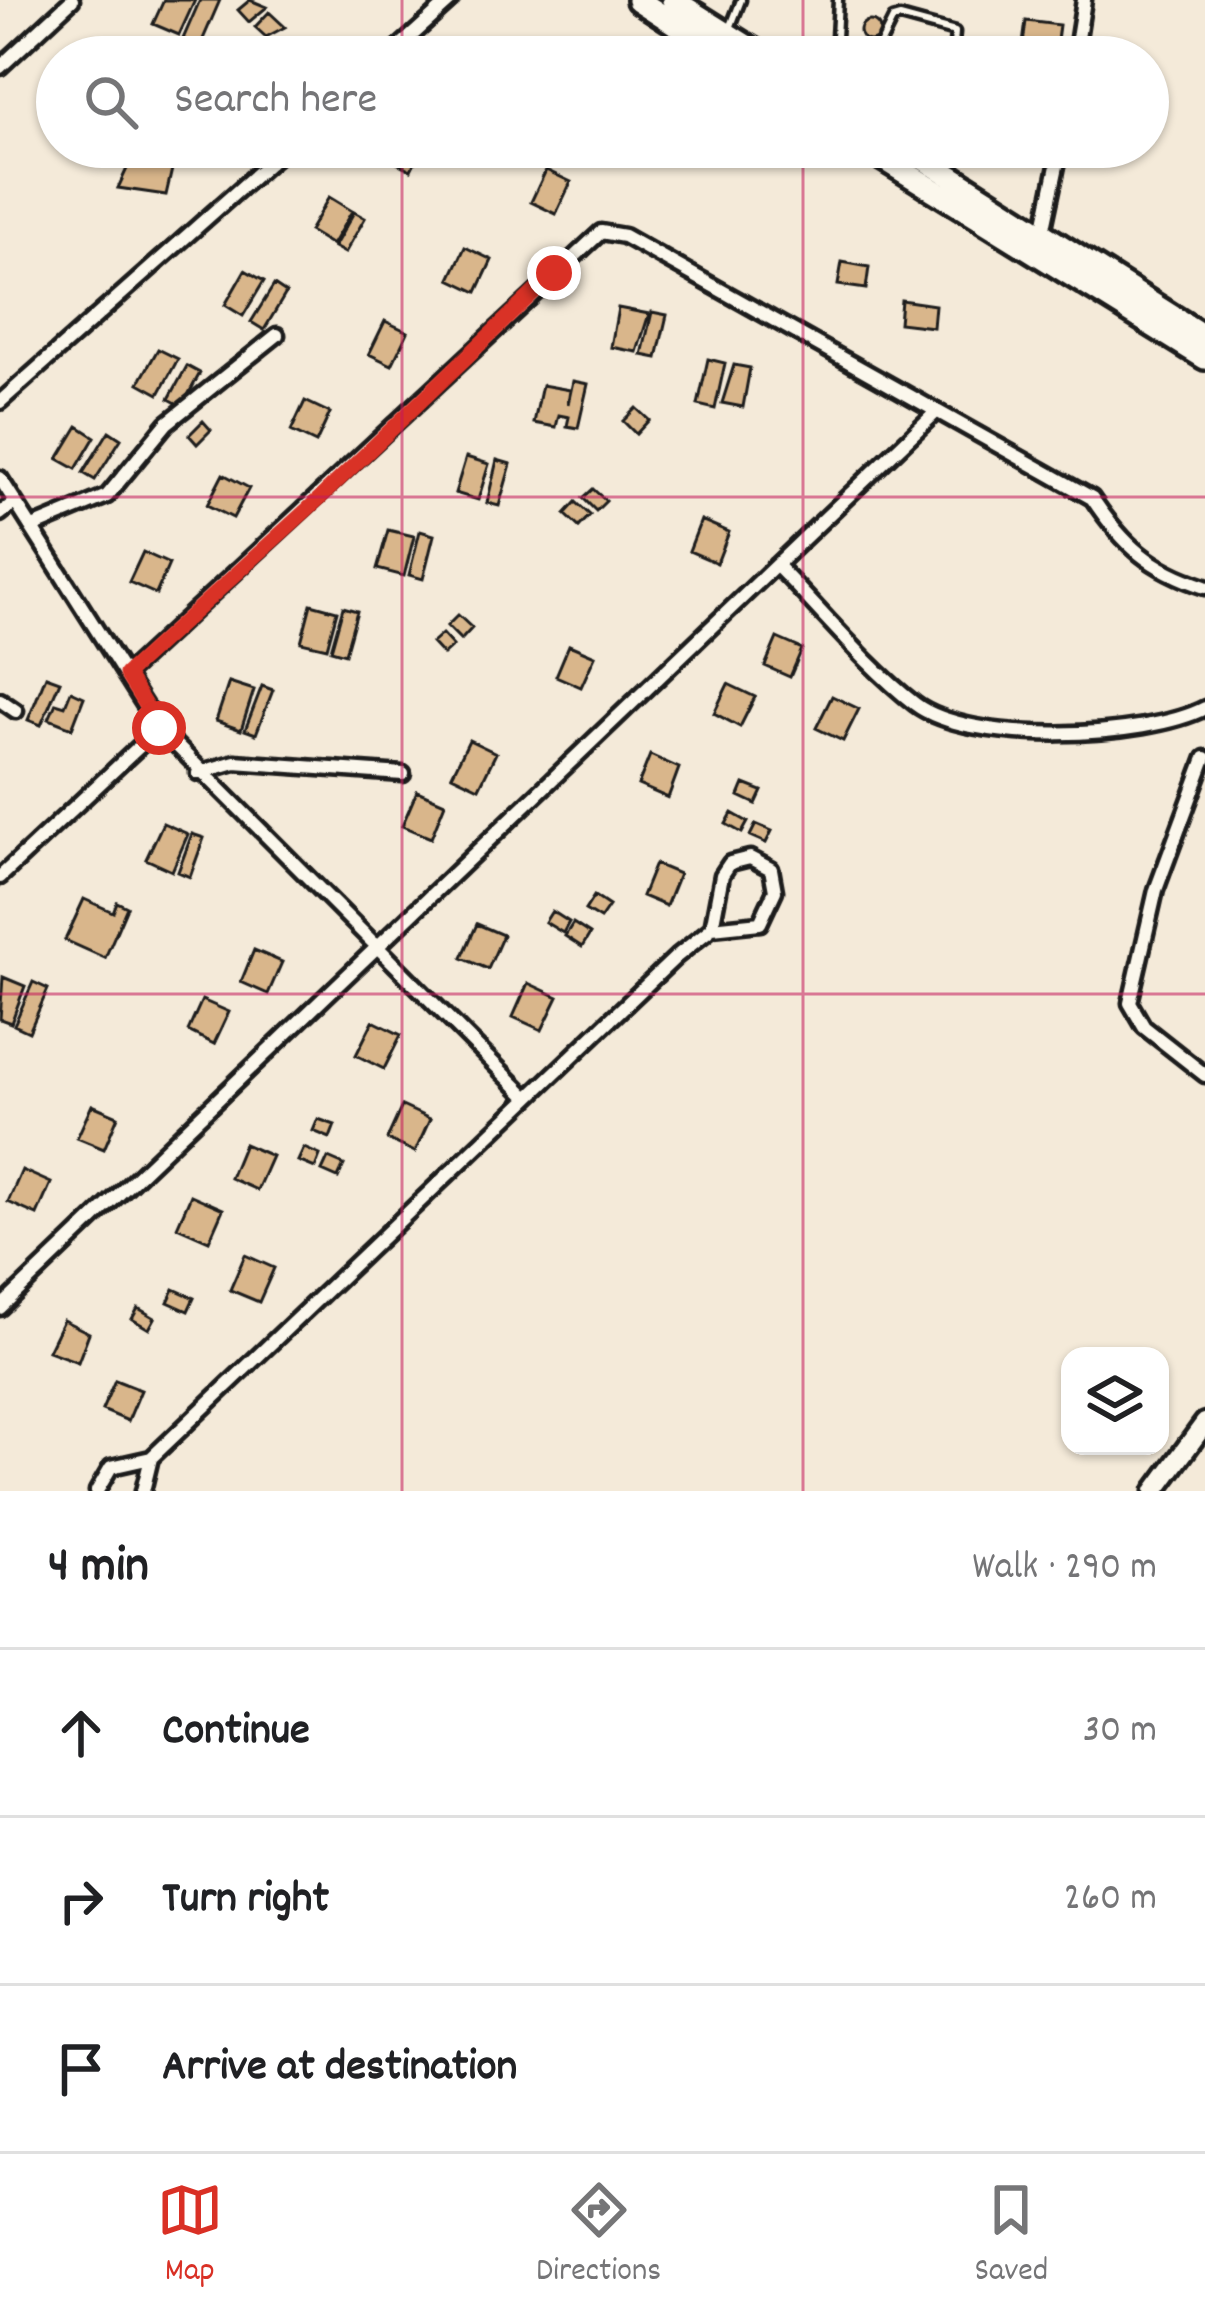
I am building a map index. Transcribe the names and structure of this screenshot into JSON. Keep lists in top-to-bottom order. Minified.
{"page":{"search":"Search here","heading":["4 min","Walk · 290 m"],"list":[["Continue","30 m"],["Turn right","260 m"],"Arrive at destination"],"nav":["Map","Directions","Saved"]}}
